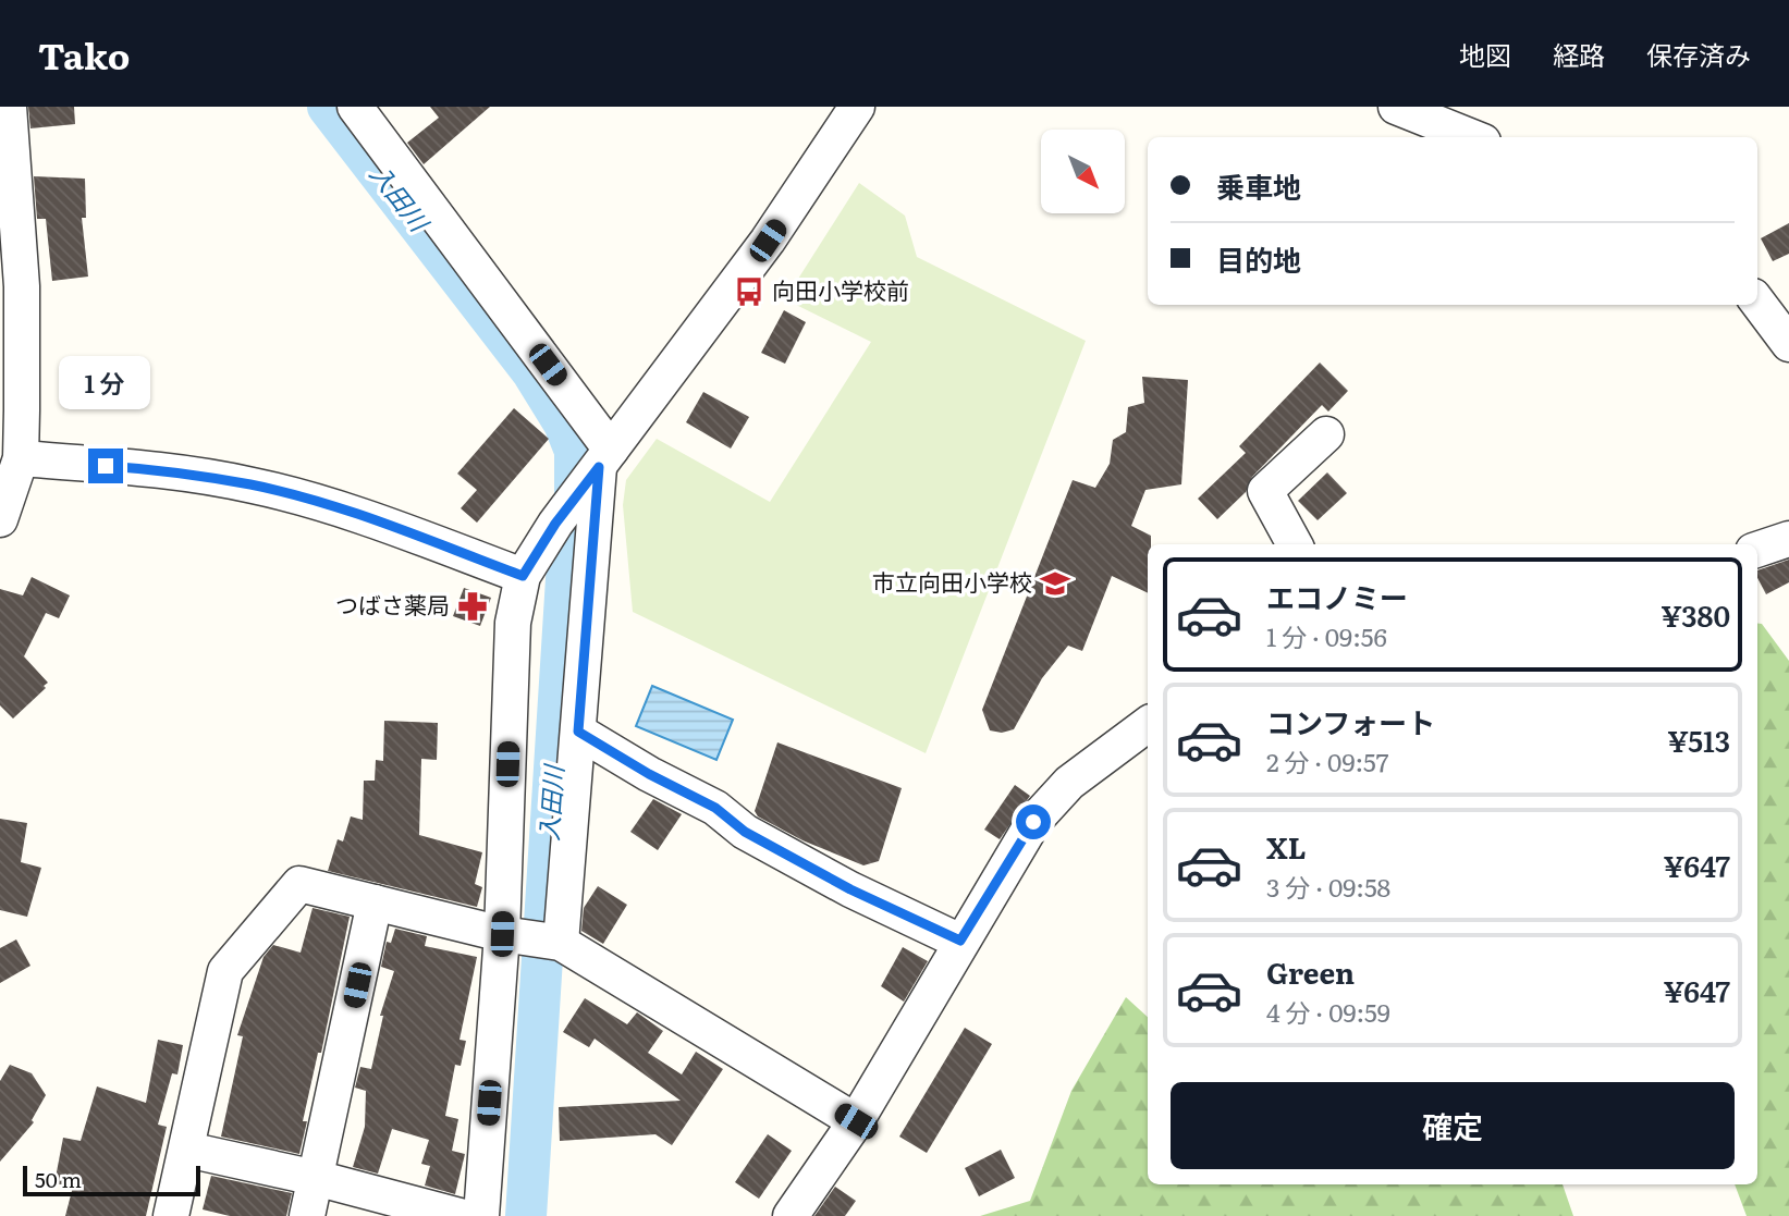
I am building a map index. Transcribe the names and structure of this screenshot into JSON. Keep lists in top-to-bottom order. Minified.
{"water":["入田川"],"places":{"bus stop":["向田小学校前"],"school or university":["市立向田小学校"],"pharmacy":["つばさ薬局"]},"scale_bar":"50 m","north":"bottom right","page":{"header":"Tako","nav":["地図","経路","保存済み"],"banner":["乗車地","目的地"],"bubble":"1 分","list":[{"name":"エコノミー","note":"1 分 · 09:56","value":"¥380"},{"name":"コンフォート","note":"2 分 · 09:57","value":"¥513"},{"name":"XL","note":"3 分 · 09:58","value":"¥647"},{"name":"Green","note":"4 分 · 09:59","value":"¥647"}],"buttons":"確定","scale":"50 m"}}
